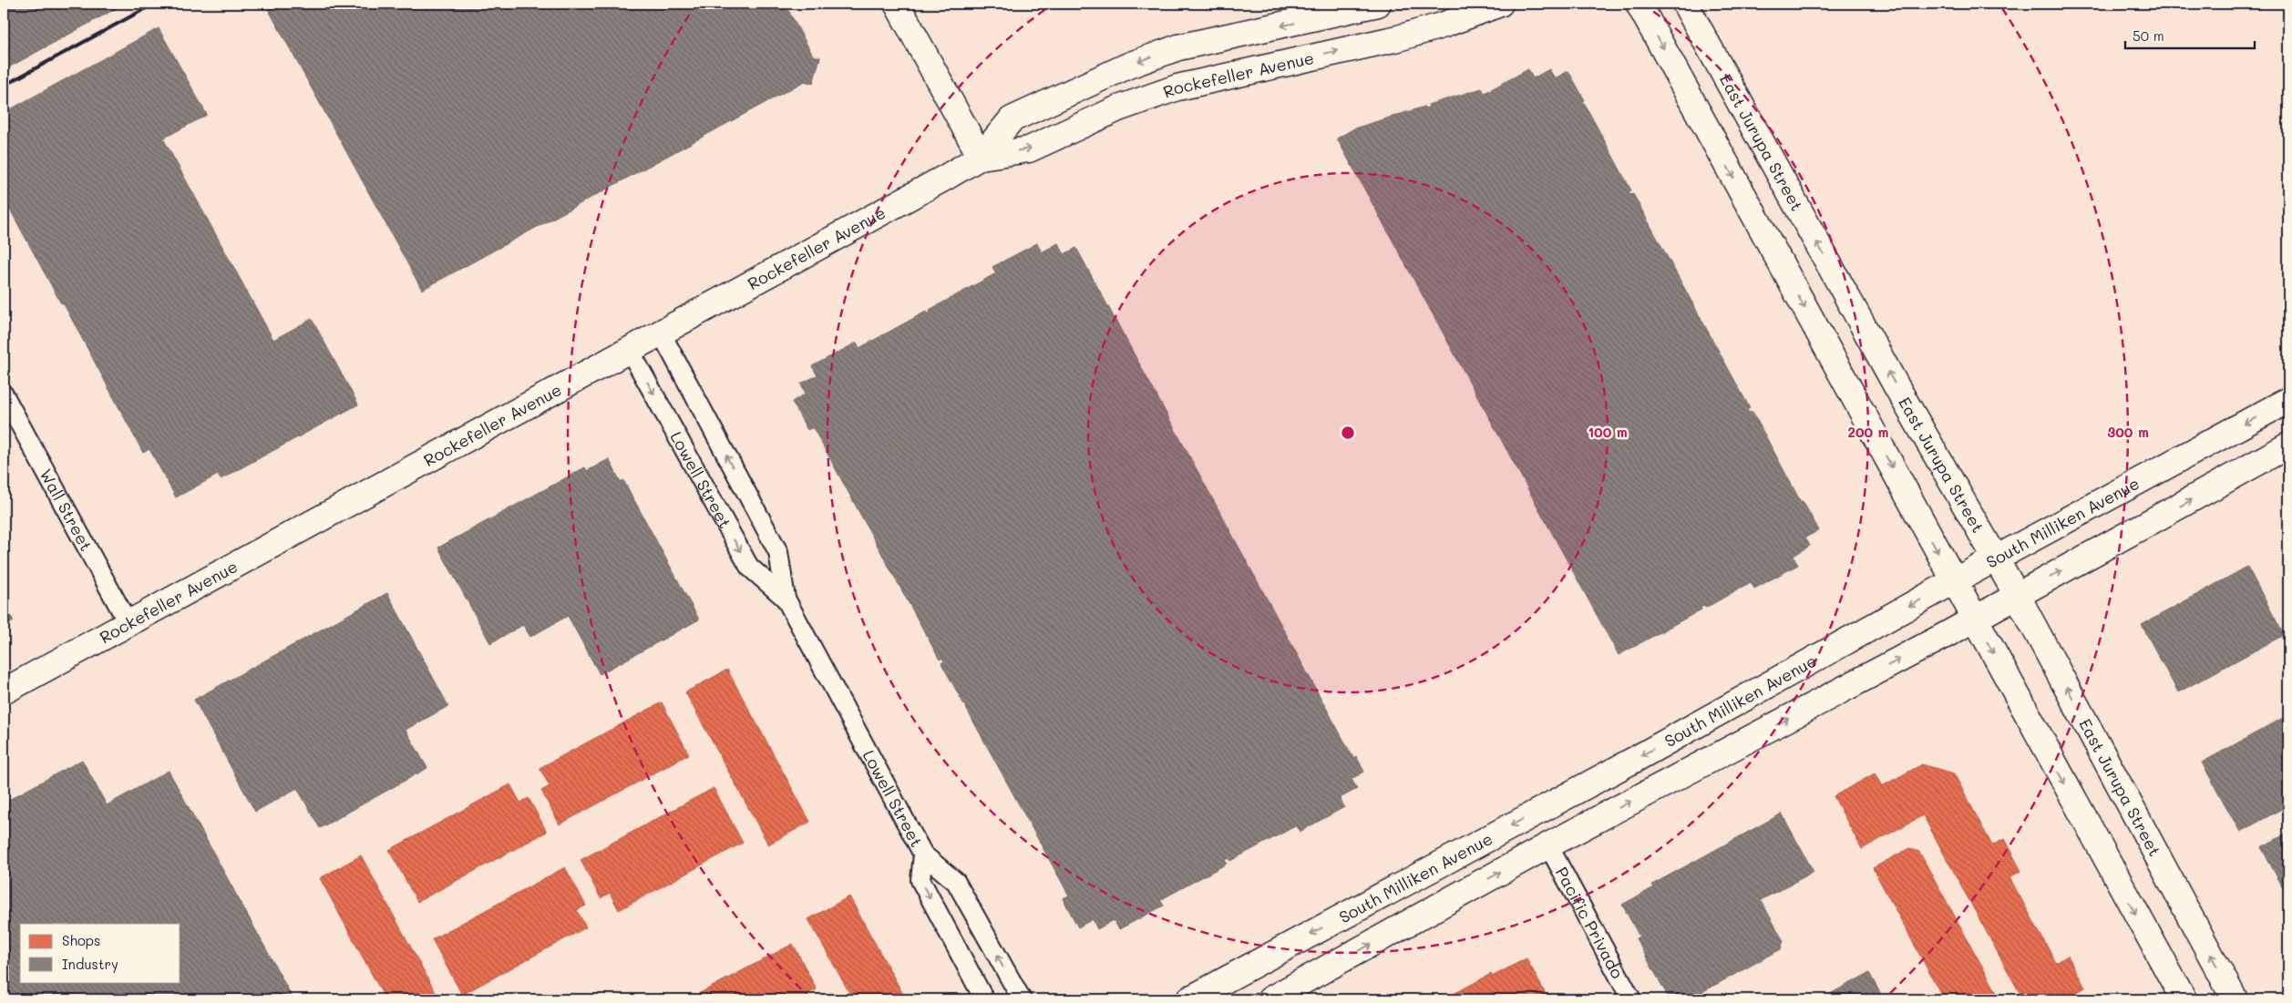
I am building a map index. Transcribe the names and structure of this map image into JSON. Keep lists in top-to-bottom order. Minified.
{"streets":{"main road":["Rockefeller Avenue","East Jurupa Street","South Milliken Avenue"],"street":["Lowell Street","Wall Street","Pacific Privado"]},"crossings":[["Rockefeller Avenue","Lowell Street"],["Rockefeller Avenue","Wall Street"],["East Jurupa Street","South Milliken Avenue"]],"legend":["Shops","Industry"],"scale_bar":"50 m","rings":["100 m","200 m","300 m"]}
